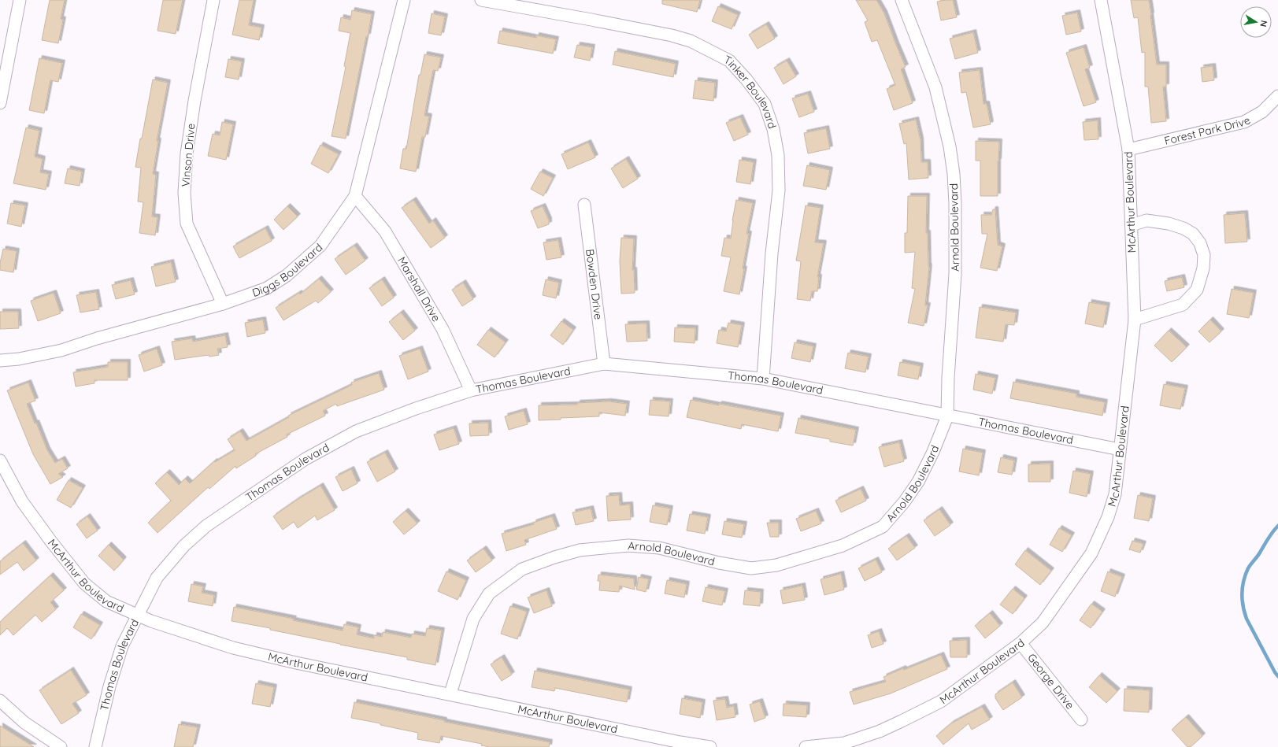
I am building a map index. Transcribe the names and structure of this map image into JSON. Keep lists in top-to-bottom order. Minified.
{"streets":{"street":["Tinker Boulevard","Forest Park Drive","Vinson Drive","McArthur Boulevard","Arnold Boulevard","Diggs Boulevard","Bowden Drive","Marshall Drive","Thomas Boulevard","George Drive"]},"crossings":[["Tinker Boulevard","Thomas Boulevard"],["Forest Park Drive","McArthur Boulevard"],["Vinson Drive","Diggs Boulevard"],["McArthur Boulevard","Arnold Boulevard"],["McArthur Boulevard","Thomas Boulevard"],["McArthur Boulevard","George Drive"],["Arnold Boulevard","Thomas Boulevard"],["Diggs Boulevard","Marshall Drive"],["Bowden Drive","Thomas Boulevard"],["Marshall Drive","Thomas Boulevard"]],"north":"right"}
